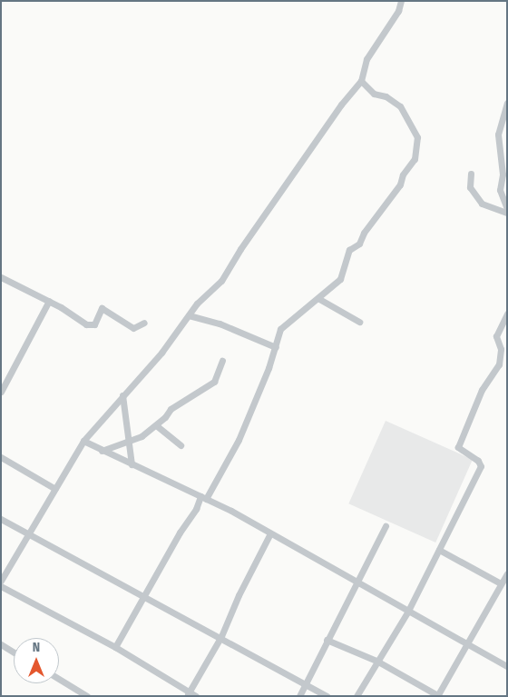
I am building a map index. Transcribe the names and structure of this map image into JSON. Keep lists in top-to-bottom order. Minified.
{"north":"top"}
